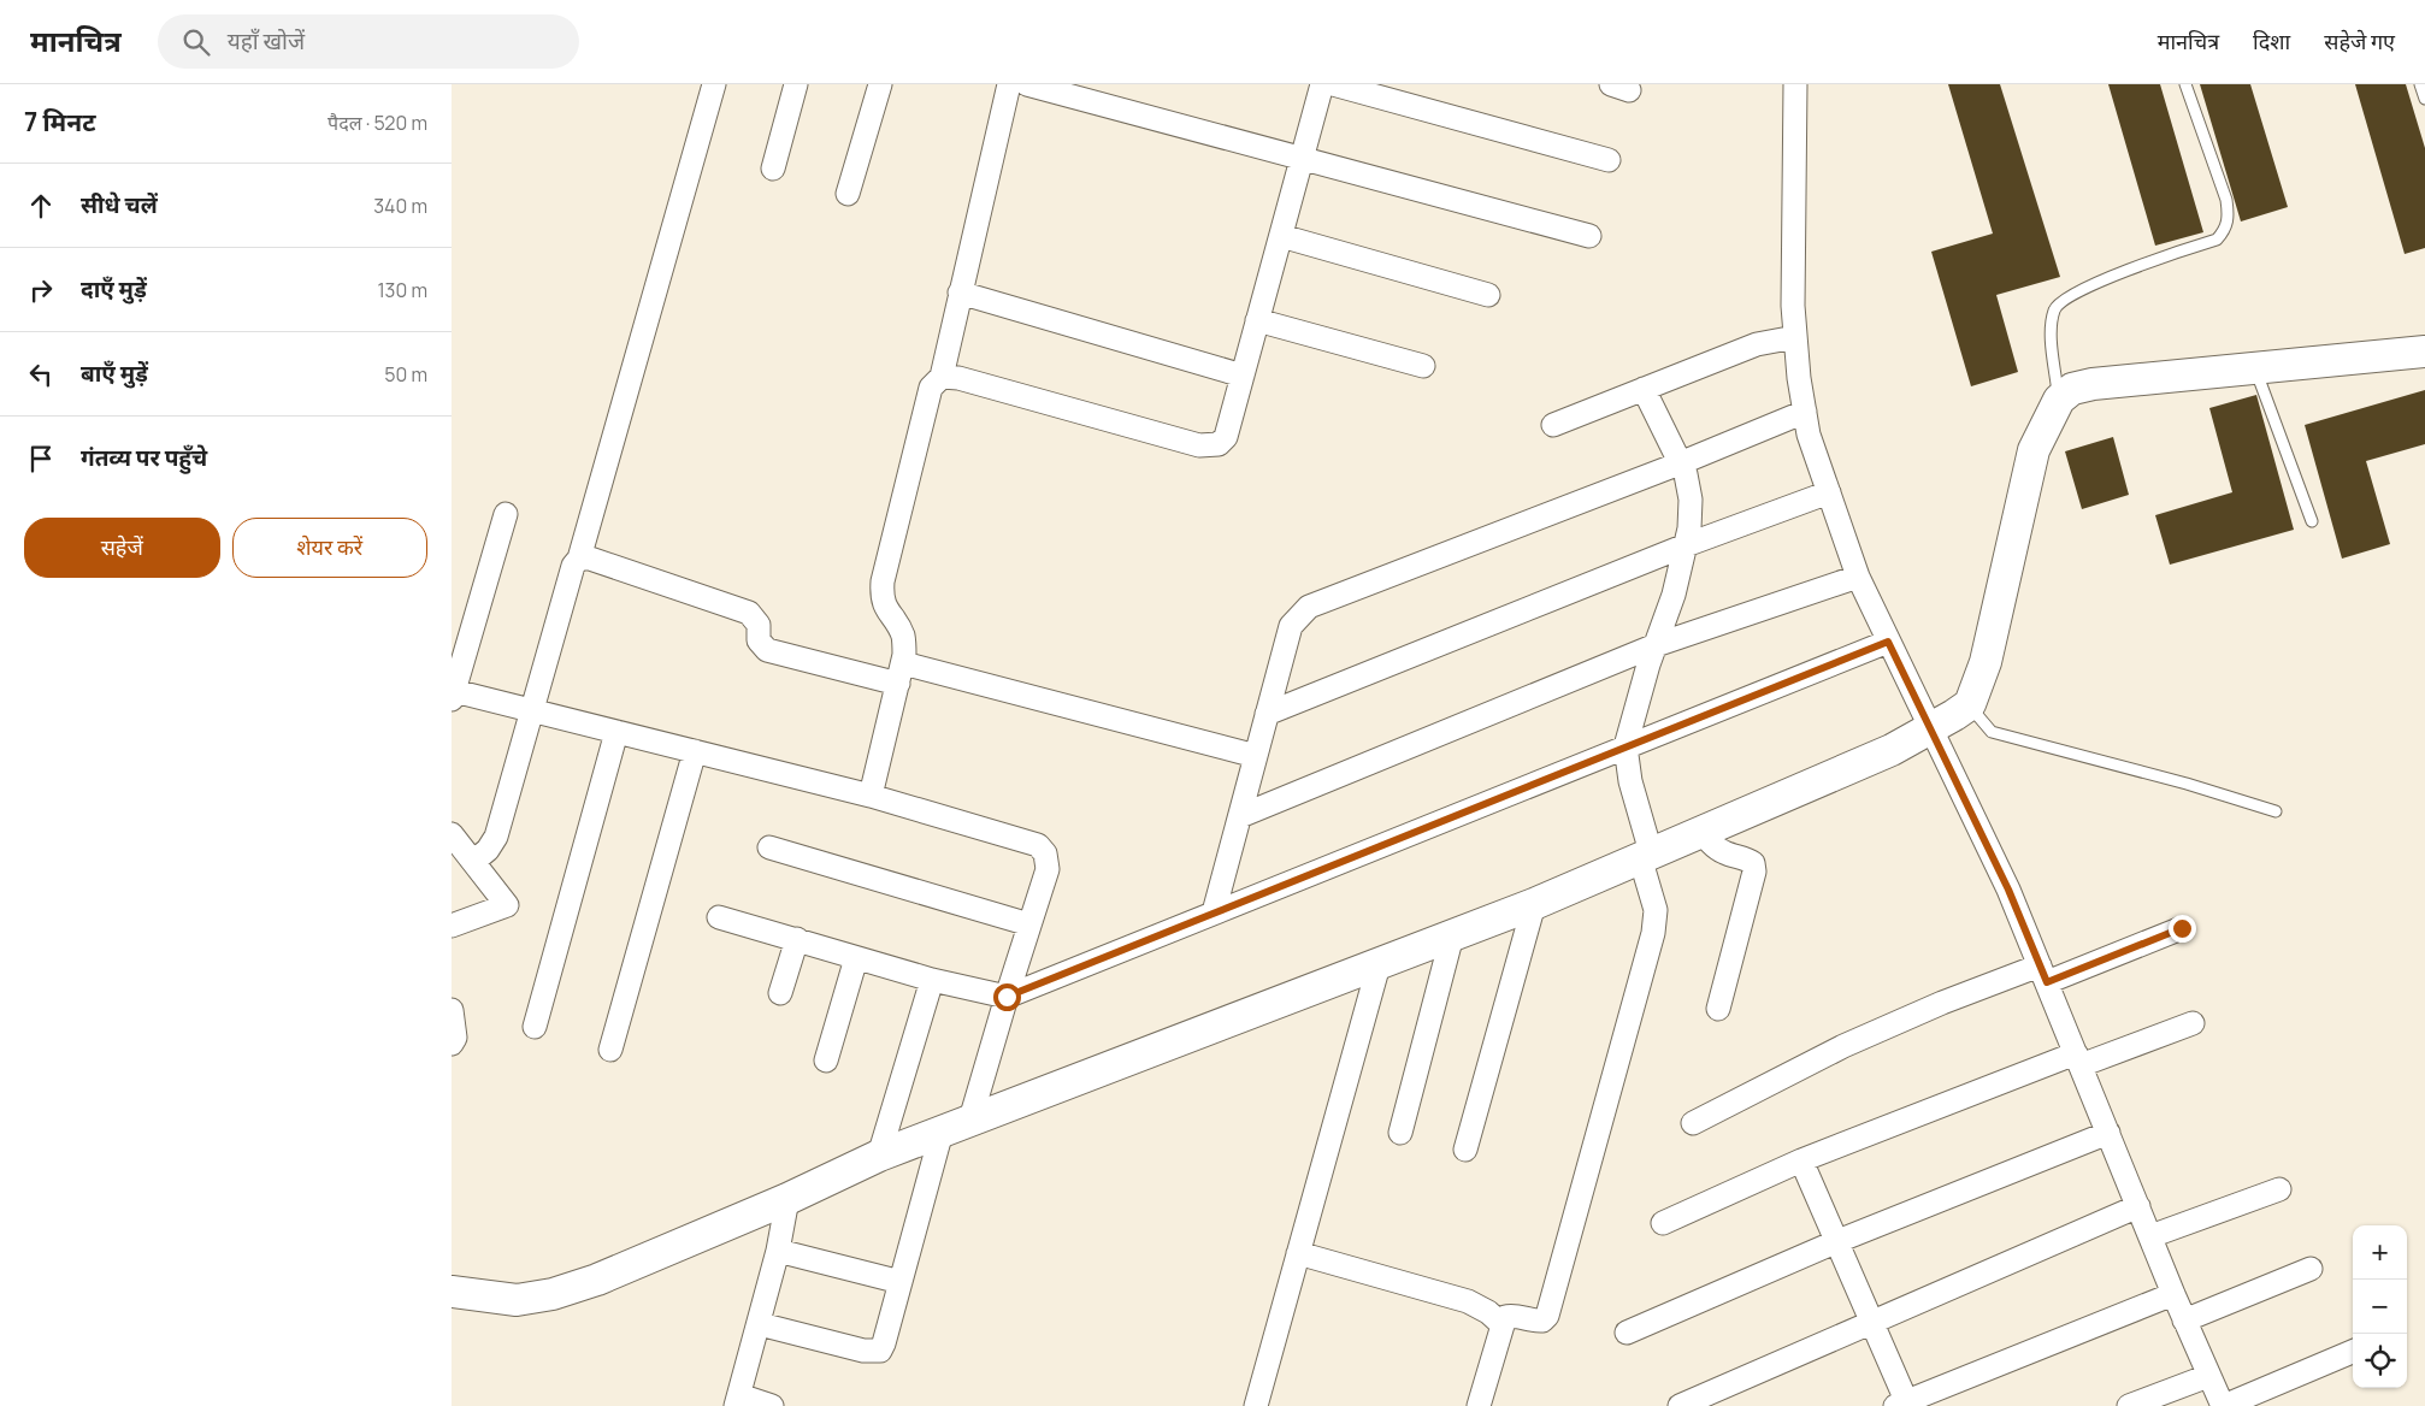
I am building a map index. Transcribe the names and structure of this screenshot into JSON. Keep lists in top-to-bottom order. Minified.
{"page":{"header":"मानचित्र","search":"यहाँ खोजें","nav":["मानचित्र","दिशा","सहेजे गए"],"heading":["7 मिनट","पैदल · 520 m"],"list":[["सीधे चलें","340 m"],["दाएँ मुड़ें","130 m"],["बाएँ मुड़ें","50 m"],"गंतव्य पर पहुँचे"],"buttons":["सहेजें","शेयर करें"],"map_buttons":["+","−"]}}
